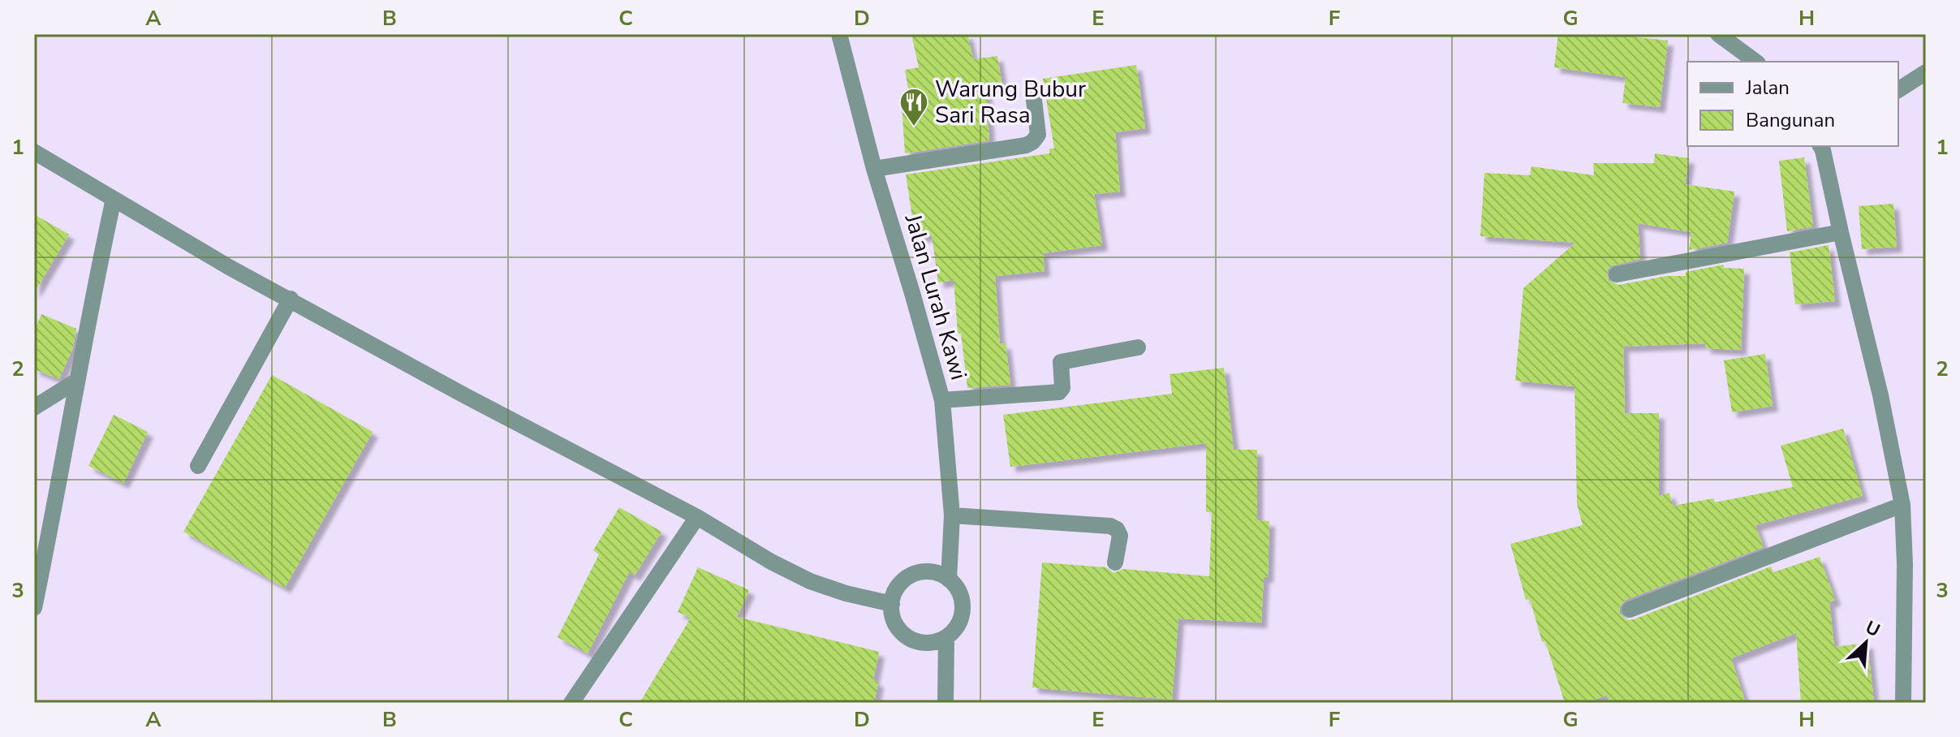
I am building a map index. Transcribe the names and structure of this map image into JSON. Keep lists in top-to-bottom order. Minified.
{"streets":{"street":["Jalan Lurah Kawi"]},"places":{"restaurant":["Warung Bubur Sari Rasa"]},"legend":["Jalan","Bangunan"],"north":"top right","grid":{"columns":["A","B","C","D","E","F","G","H"],"rows":["1","2","3"]}}
